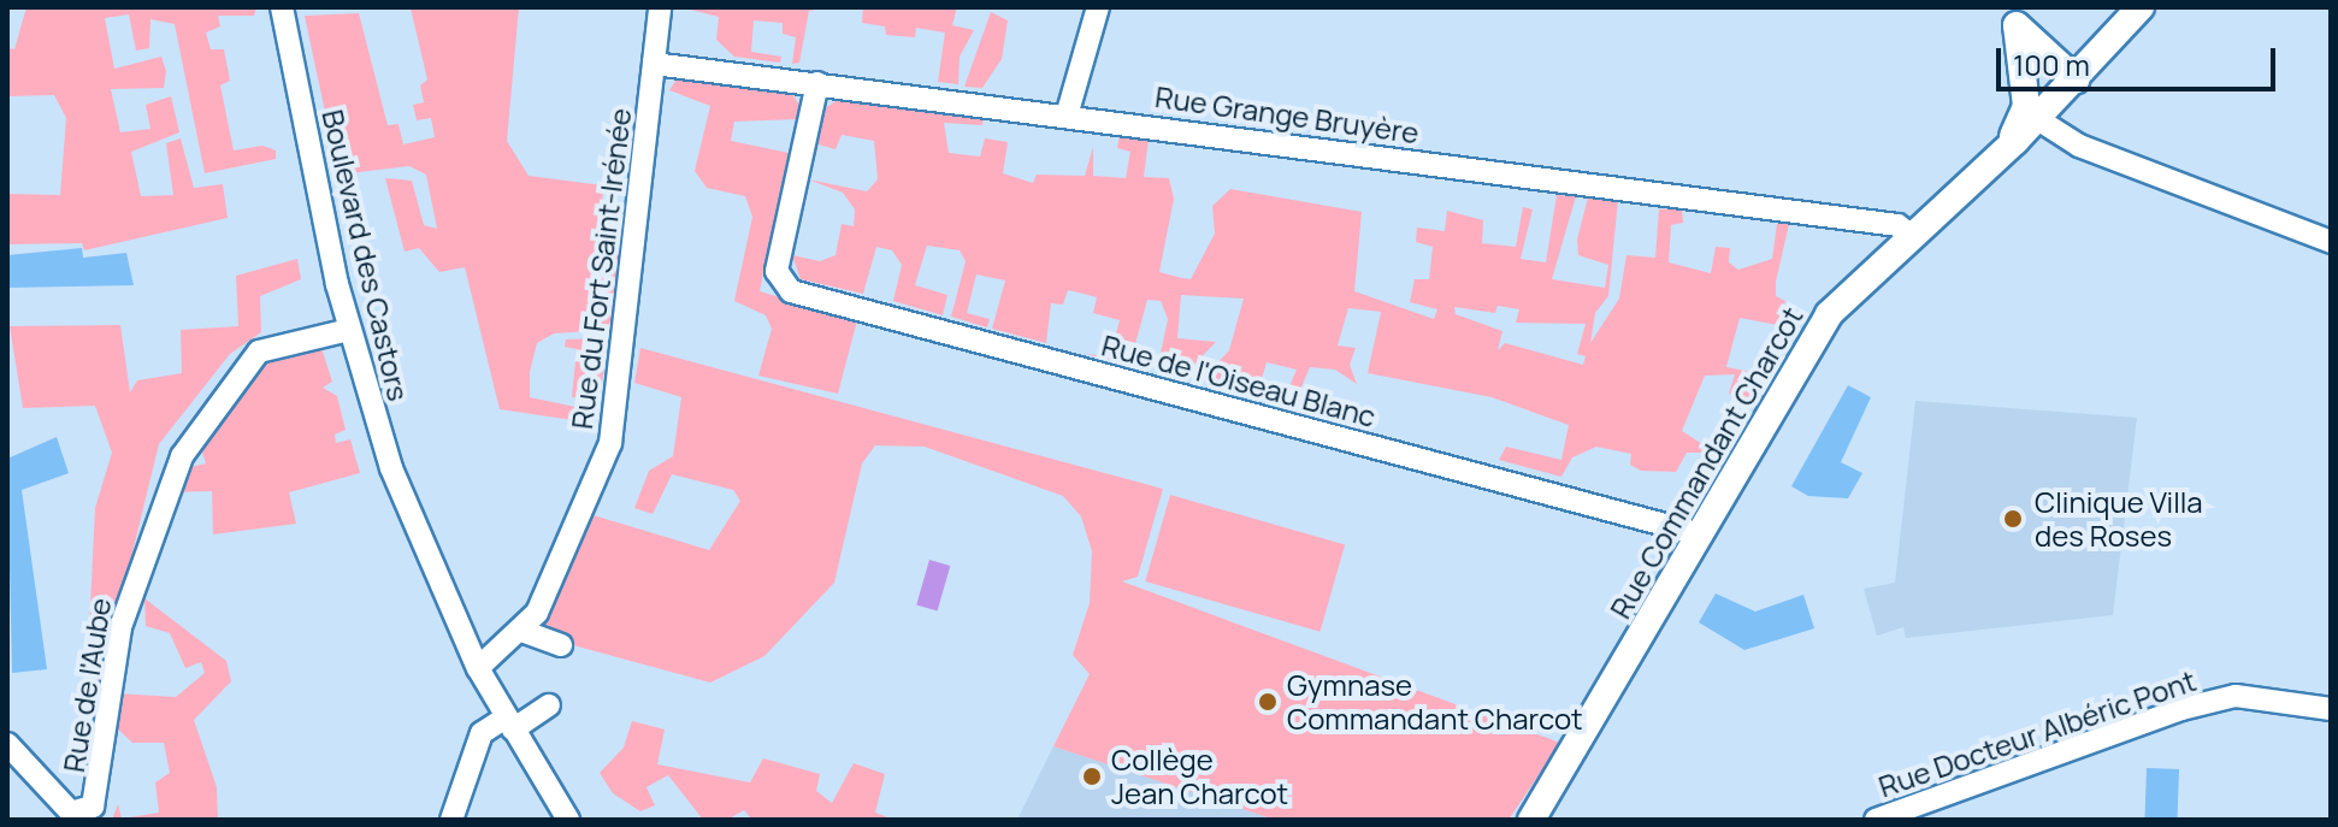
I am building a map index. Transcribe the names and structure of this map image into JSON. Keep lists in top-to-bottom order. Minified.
{"streets":{"main road":["Rue Commandant Charcot"],"street":["Rue Grange Bruyère","Boulevard des Castors","Rue du Fort Saint-Irénée","Rue de l'Oiseau Blanc","Rue de l'Aube","Rue Docteur Albéric Pont"]},"crossings":[["Rue Grange Bruyère","Rue du Fort Saint-Irénée"],["Rue Grange Bruyère","Rue de l'Oiseau Blanc"],["Rue Grange Bruyère","Rue Commandant Charcot"],["Boulevard des Castors","Rue du Fort Saint-Irénée"],["Boulevard des Castors","Rue de l'Aube"],["Rue de l'Oiseau Blanc","Rue Commandant Charcot"]],"places":["Clinique Villa des Roses","Gymnase Commandant Charcot","Collège Jean Charcot"],"scale_bar":"100 m"}
